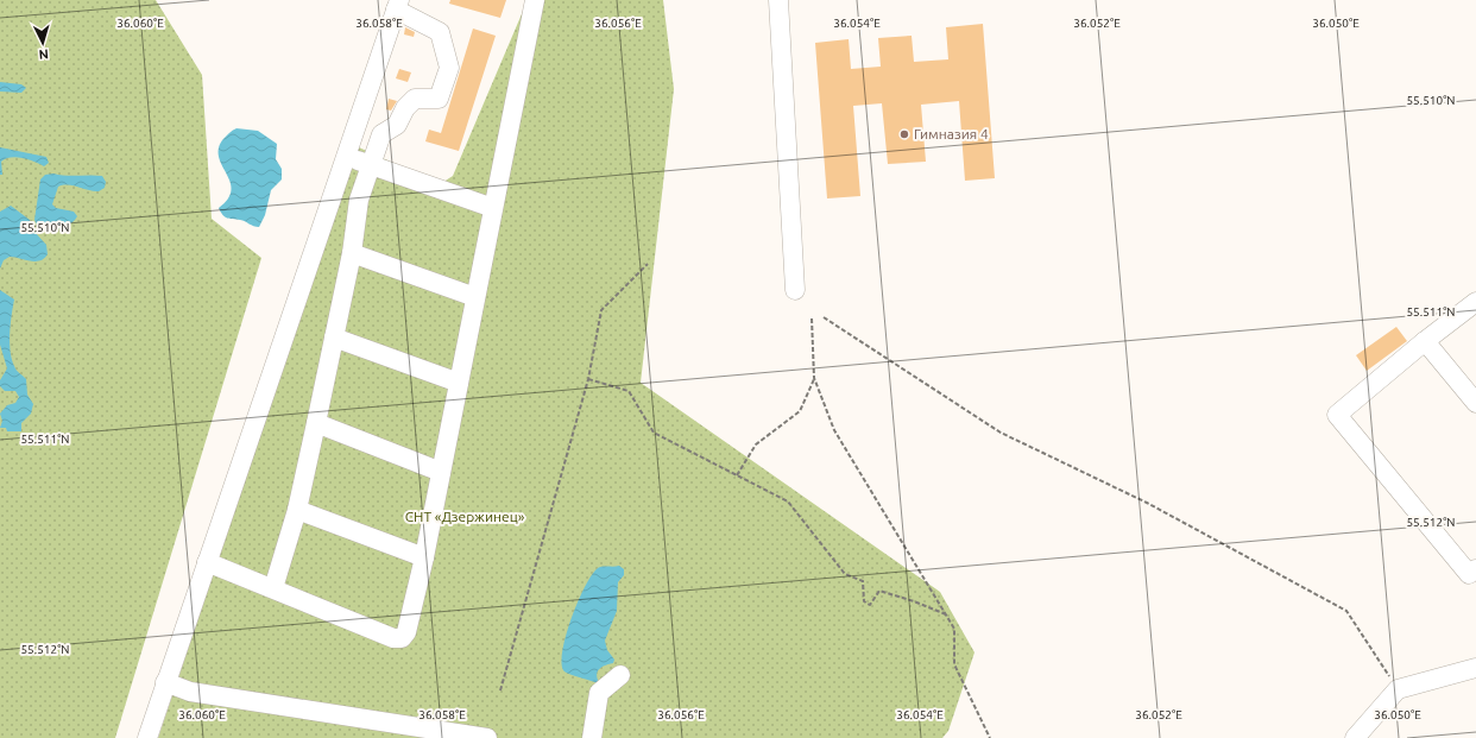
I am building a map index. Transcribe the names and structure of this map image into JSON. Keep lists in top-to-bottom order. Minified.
{"parks":["СНТ «Дзержинец»"],"places":["Гимназия 4"],"north":"bottom","coordinates":["36.060°E","36.058°E","36.056°E","36.054°E","36.052°E","36.050°E","55.510°N","55.511°N","55.512°N"]}
